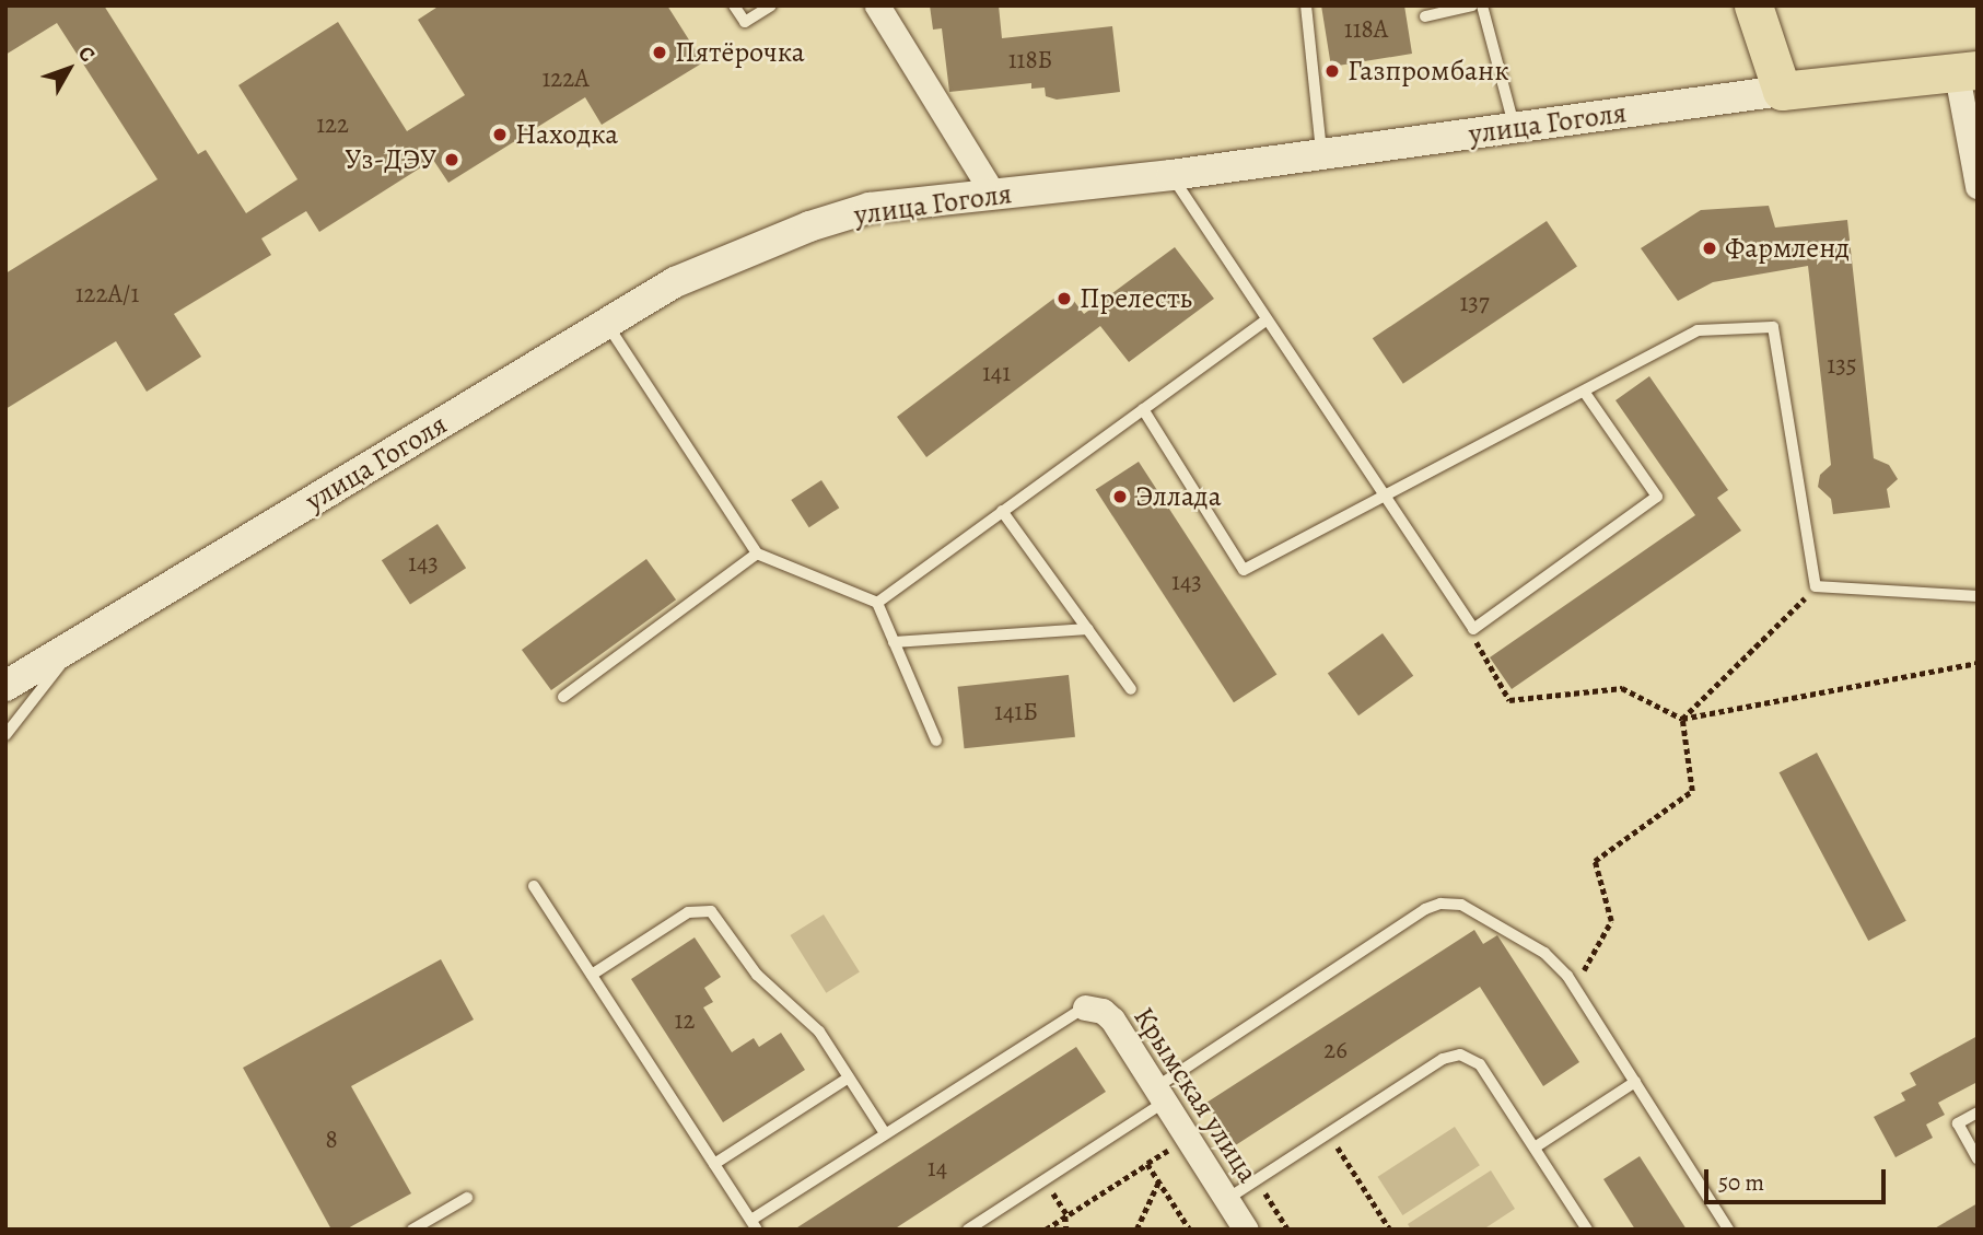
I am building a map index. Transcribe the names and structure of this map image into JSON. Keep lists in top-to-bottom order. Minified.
{"streets":{"main road":["улица Гоголя"],"street":["Крымская улица"]},"places":["Пятёрочка","Газпромбанк","Находка","Уз-ДЭУ","Фармленд","Прелесть","Эллада"],"house_numbers":["118А","118Б","122А","122","122А/1","137","135","141","143","143","141Б","12","26","8","14"],"scale_bar":"50 m","north":"top right"}
